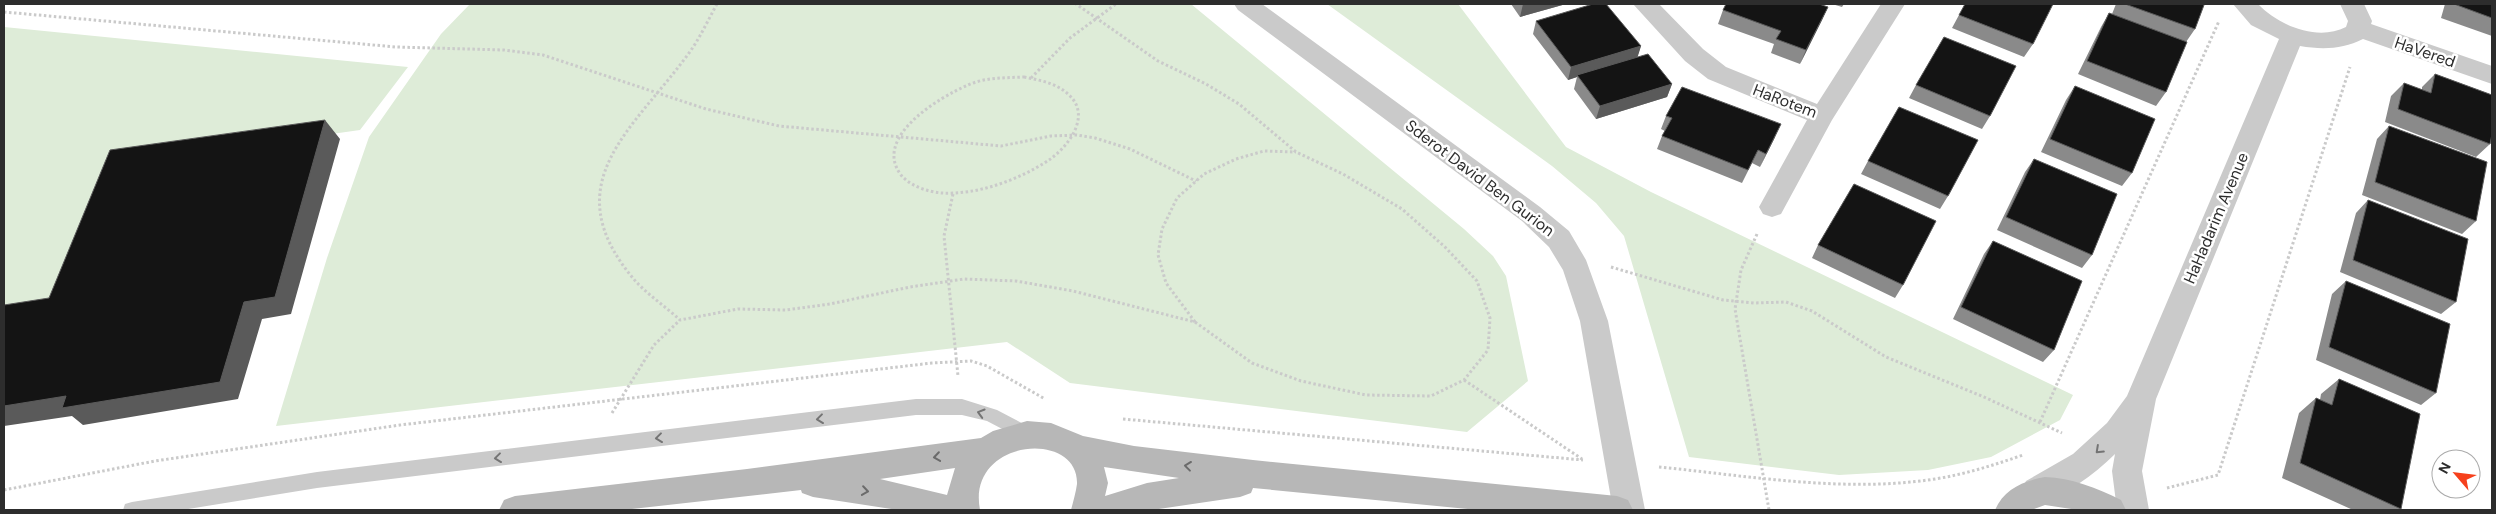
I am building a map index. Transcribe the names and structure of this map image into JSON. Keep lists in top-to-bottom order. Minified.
{"streets":{"street":["HaVered","HaRotem","Sderot David Ben Gurion","HaHadarim Avenue"]},"north":"top left"}
